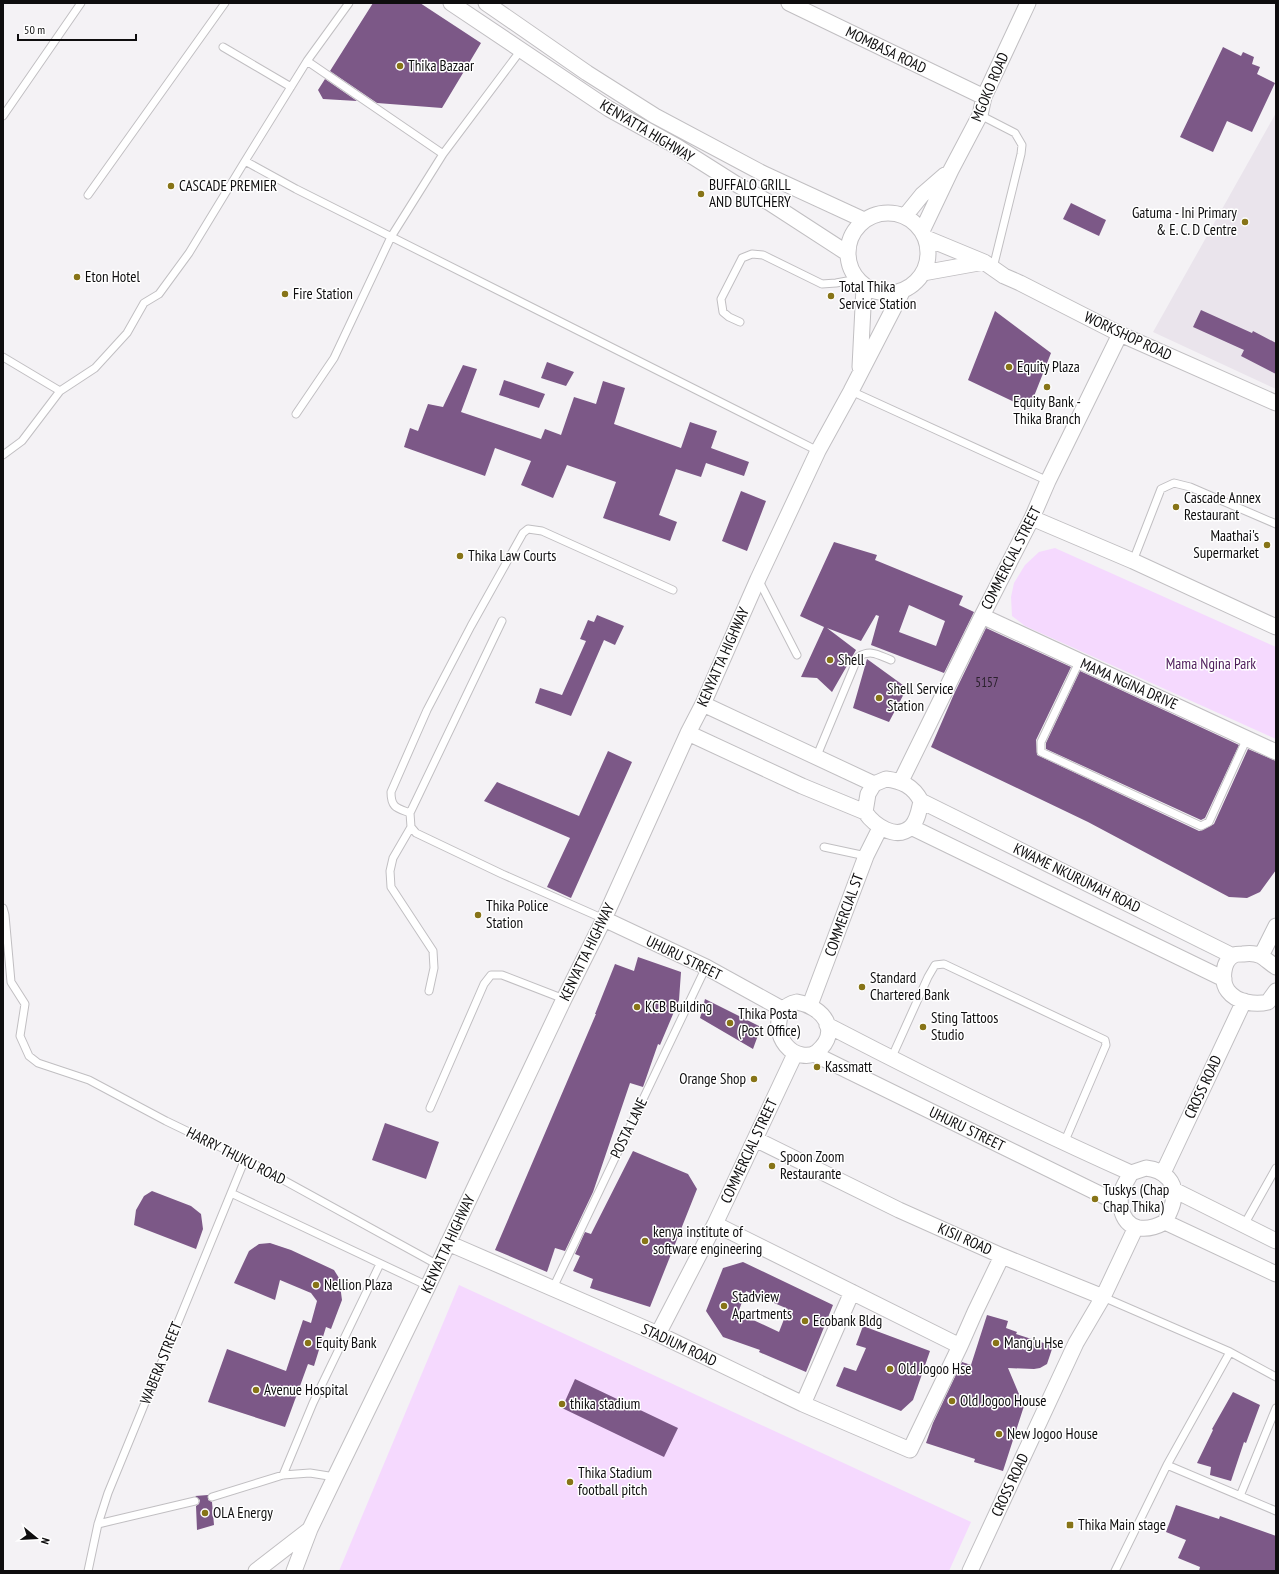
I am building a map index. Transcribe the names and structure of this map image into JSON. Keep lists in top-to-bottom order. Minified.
{"streets":{"street":["MOMBASA ROAD","MGOKO ROAD","KENYATTA HIGHWAY","WORKSHOP ROAD","COMMERCIAL STREET","MAMA NGINA DRIVE","KWAME NKURUMAH ROAD","COMMERCIAL ST","UHURU STREET","CROSS ROAD","KISII ROAD","STADIUM ROAD"],"lane":["POSTA LANE","HARRY THUKU ROAD","WABERA STREET"]},"crossings":[["MOMBASA ROAD","MGOKO ROAD"],["MGOKO ROAD","KENYATTA HIGHWAY"],["MGOKO ROAD","WORKSHOP ROAD"],["KENYATTA HIGHWAY","WORKSHOP ROAD"],["KENYATTA HIGHWAY","UHURU STREET"],["KENYATTA HIGHWAY","HARRY THUKU ROAD"],["KENYATTA HIGHWAY","STADIUM ROAD"],["WORKSHOP ROAD","COMMERCIAL STREET"],["COMMERCIAL STREET","MAMA NGINA DRIVE"],["COMMERCIAL STREET","KWAME NKURUMAH ROAD"],["COMMERCIAL STREET","COMMERCIAL ST"],["COMMERCIAL STREET","UHURU STREET"],["COMMERCIAL STREET","KISII ROAD"],["COMMERCIAL STREET","STADIUM ROAD"],["KWAME NKURUMAH ROAD","COMMERCIAL ST"],["COMMERCIAL ST","UHURU STREET"],["UHURU STREET","CROSS ROAD"],["UHURU STREET","POSTA LANE"],["POSTA LANE","STADIUM ROAD"],["HARRY THUKU ROAD","WABERA STREET"],["KISII ROAD","STADIUM ROAD"]],"parks":["Mama Ngina Park"],"places":{"other":["Thika Bazaar","CASCADE PREMIER","BUFFALO GRILL AND BUTCHERY","Gatuma - Ini Primary & E. C. D Centre","Eton Hotel","Fire Station","Total Thika Service Station","Equity Plaza","Equity Bank - Thika Branch","Cascade Annex Restaurant","Maathai's Supermarket","Thika Law Courts","Shell","Shell Service Station","Thika Police Station","Standard Chartered Bank","KCB Building","Thika Posta (Post Office)","Sting Tattoos Studio","Kassmatt","Orange Shop","Spoon Zoom Restaurante","Tuskys (Chap Chap Thika)","kenya institute of software engineering","Nellion Plaza","Stadview Apartments","Ecobank Bldg","Equity Bank","Mang'u Hse","Old Jogoo Hse","Avenue Hospital","Old Jogoo House","thika stadium","New Jogoo House","Thika Stadium football pitch","OLA Energy"],"transit":["Thika Main stage"]},"house_numbers":["5157"],"scale_bar":"50 m","north":"right"}
